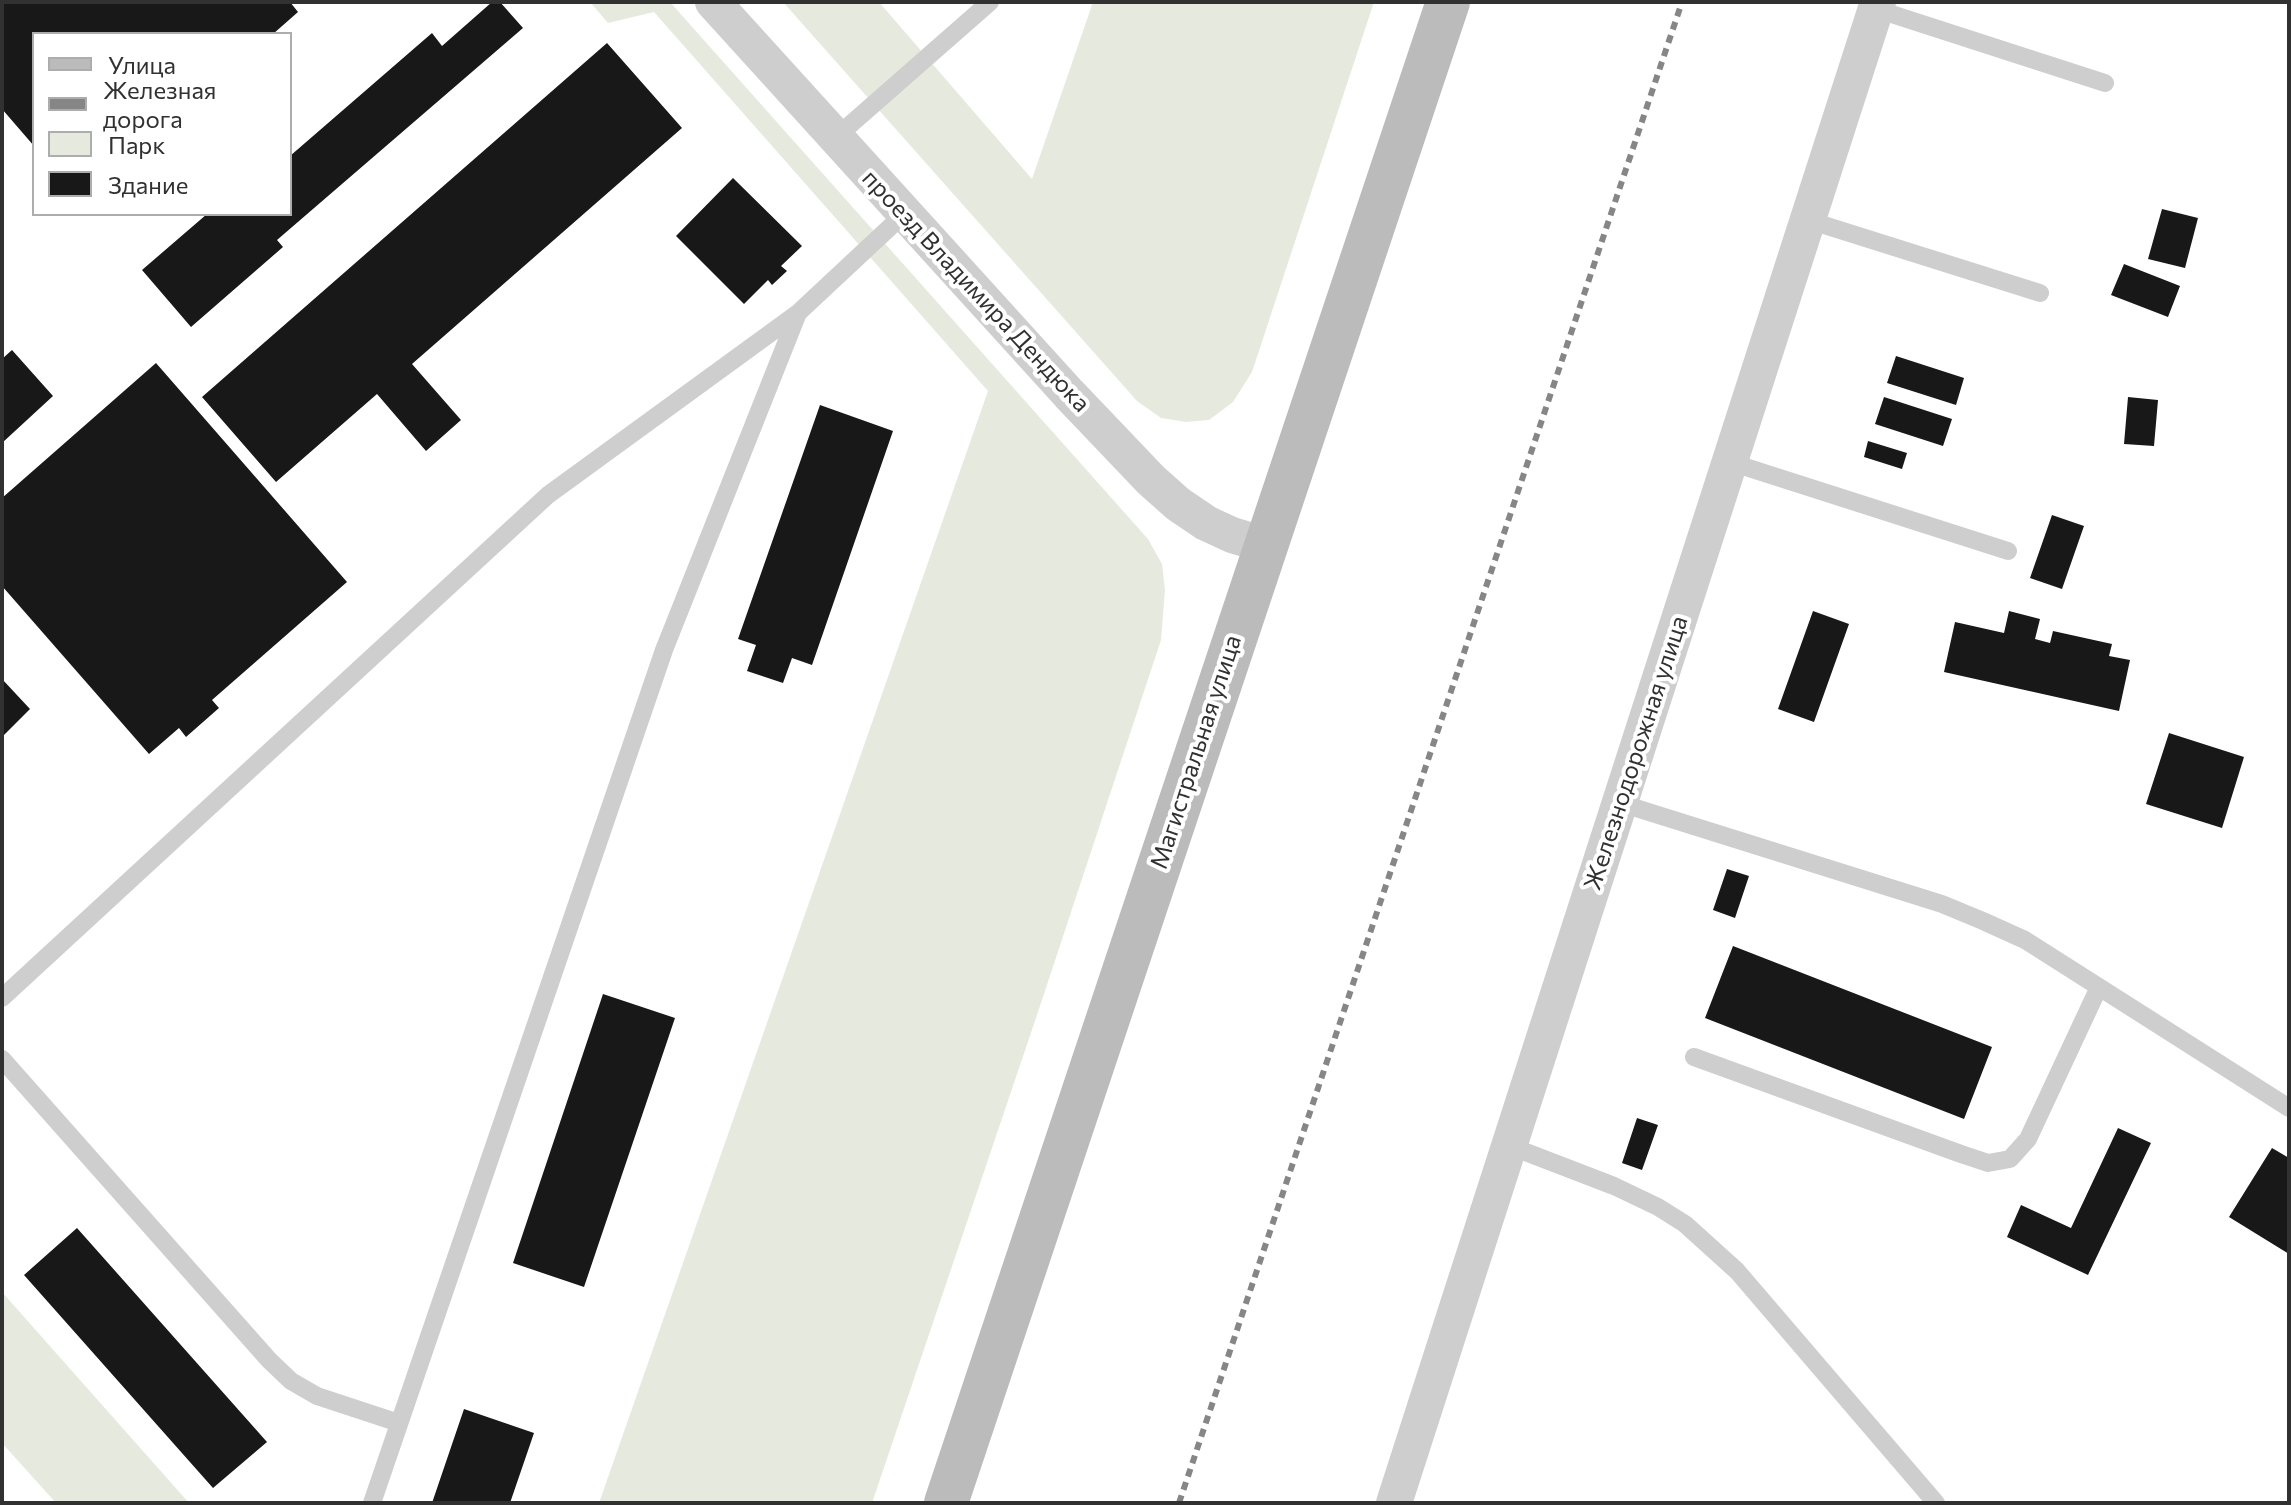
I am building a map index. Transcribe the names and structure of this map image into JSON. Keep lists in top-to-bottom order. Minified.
{"streets":{"main road":["Магистральная улица"],"street":["проезд Владимира Дендюка","Железнодорожная улица"]},"crossings":[["проезд Владимира Дендюка","Магистральная улица"]],"legend":["Улица","Железная дорога","Парк","Здание"]}
